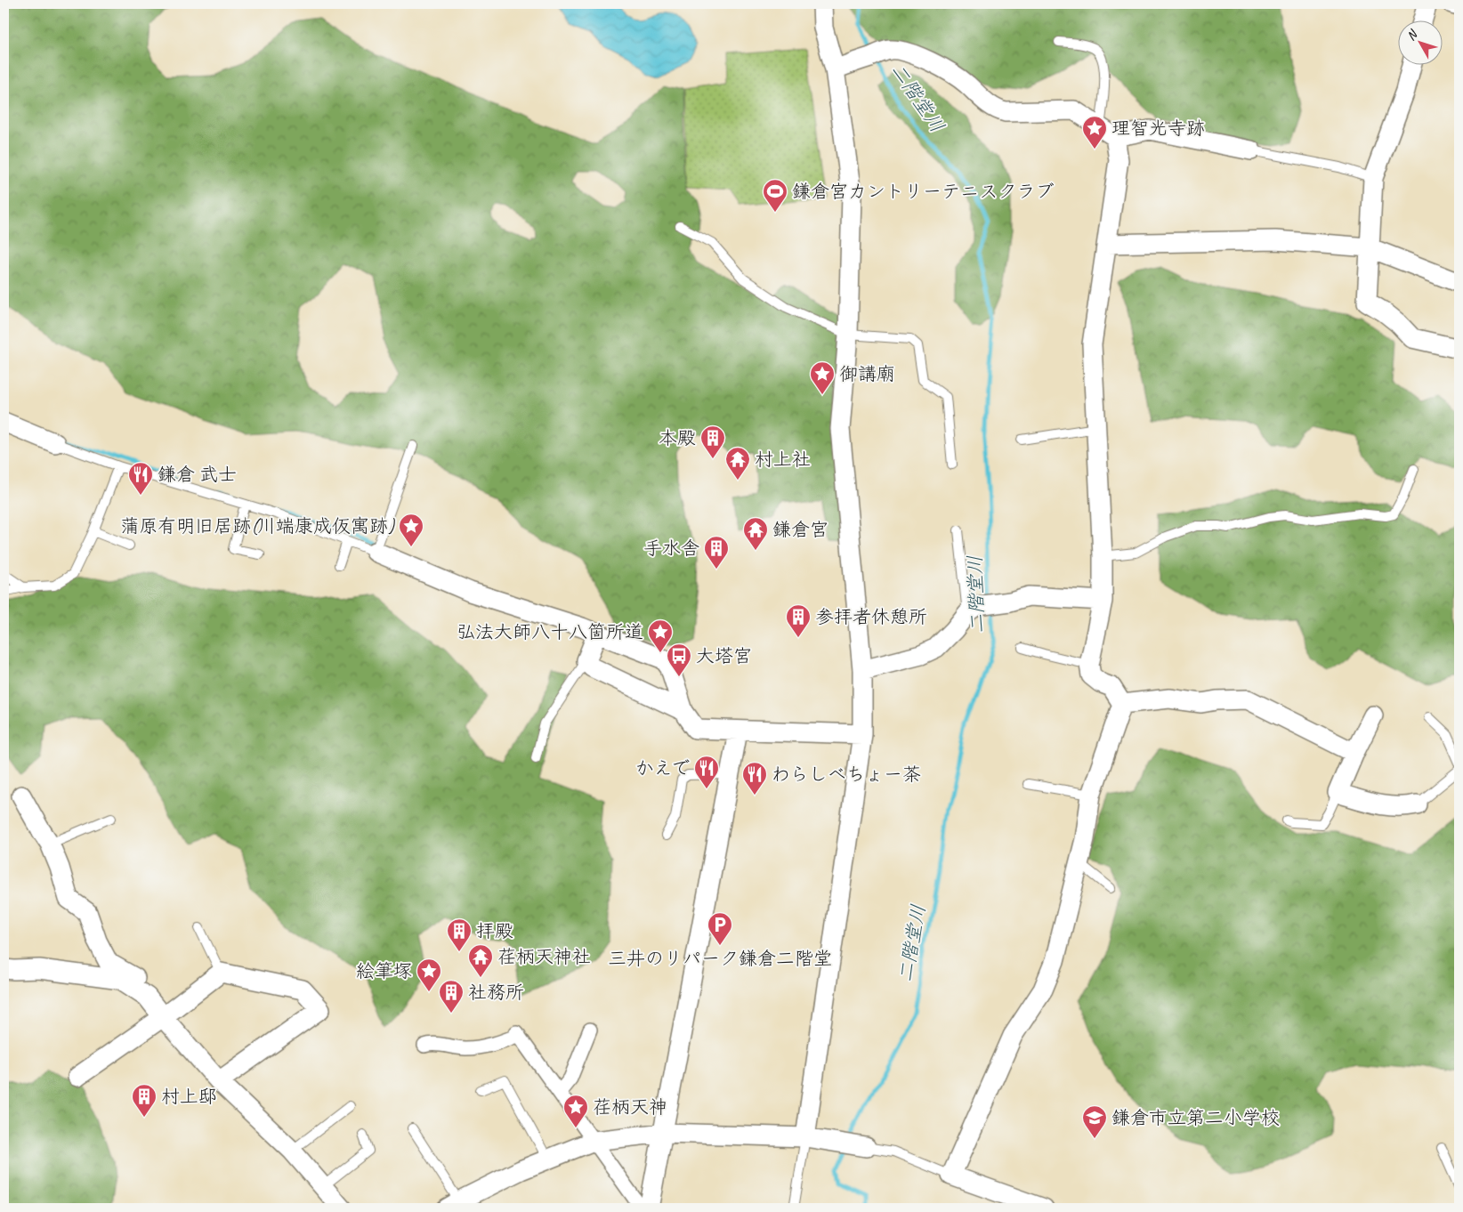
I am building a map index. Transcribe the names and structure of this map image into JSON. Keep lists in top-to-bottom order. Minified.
{"water":["二階堂川"],"places":{"place":["理智光寺跡","御講廟","蒲原有明旧居跡(川端康成仮寓跡)","弘法大師八十八箇所道","絵筆塚","荏柄天神"],"sports":["鎌倉宮カントリーテニスクラブ"],"building":["本殿","手水舎","参拝者休憩所","拝殿","社務所","村上邸"],"temple":["村上社","鎌倉宮","荏柄天神社"],"restaurant":["鎌倉 武士","かえで","わらしべちょー茶"],"bus stop":["大塔宮"],"parking":["三井のリパーク鎌倉二階堂"],"school or university":["鎌倉市立第二小学校"]},"north":"top left"}
